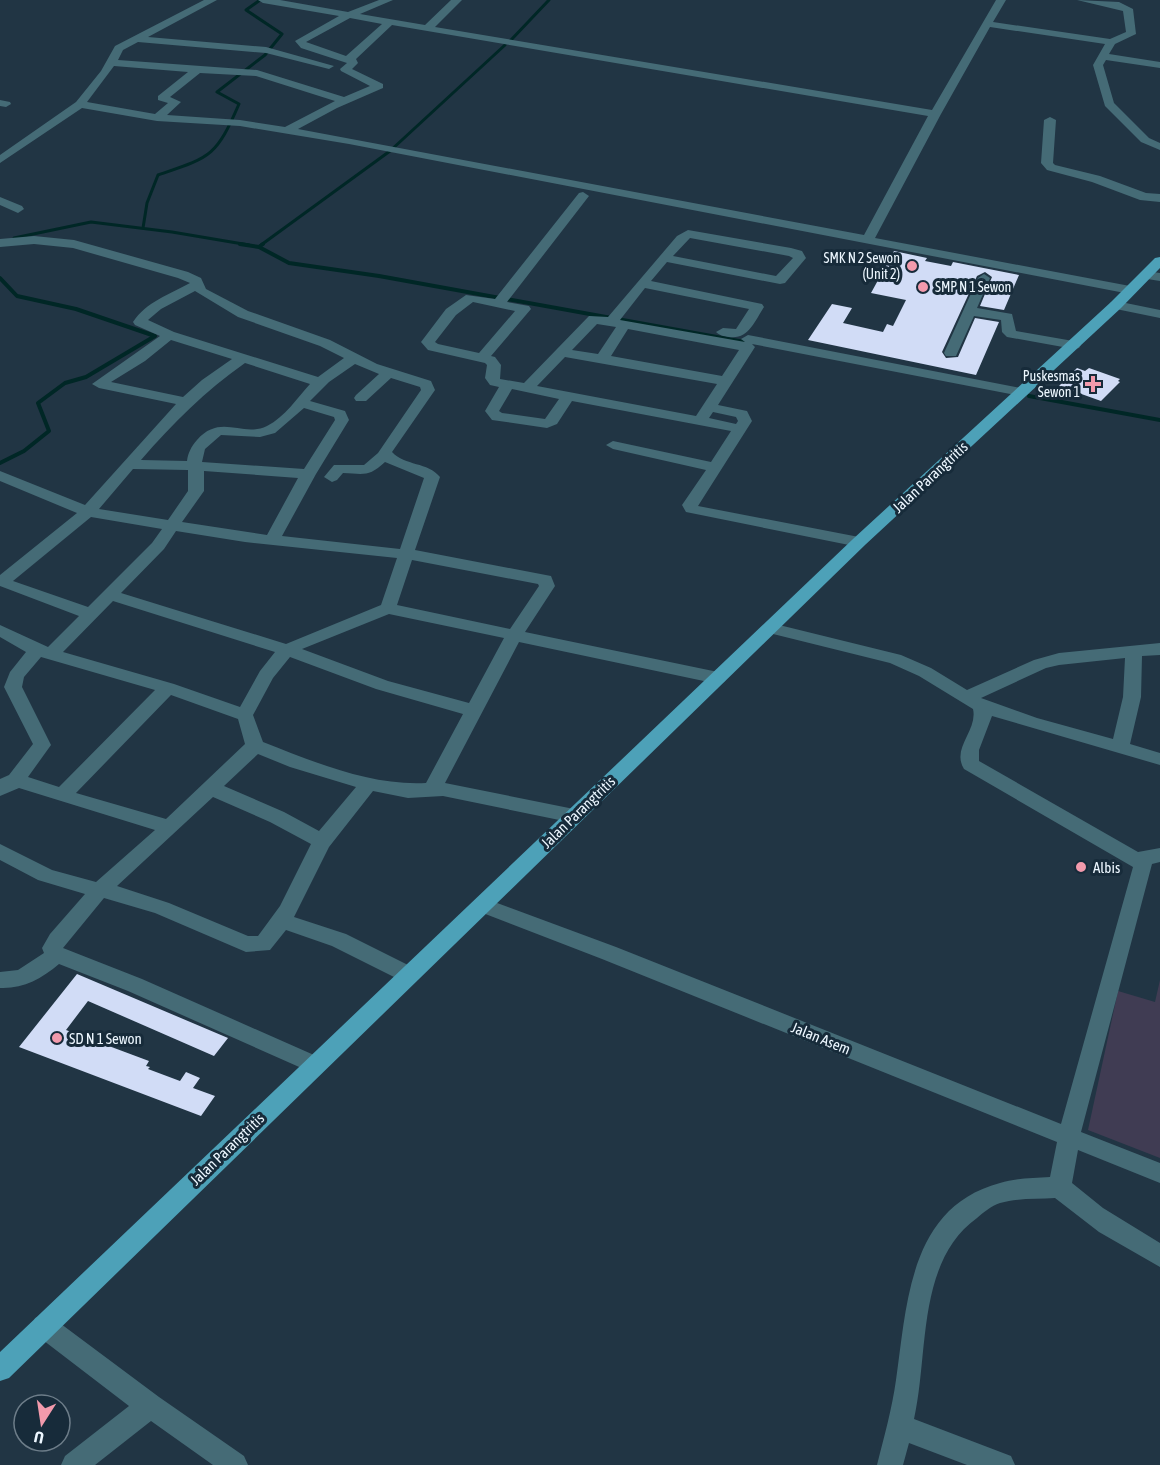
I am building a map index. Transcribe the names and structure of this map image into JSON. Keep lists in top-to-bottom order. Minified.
{"streets":{"main road":["Jalan Parangtritis"],"street":["Jalan Asem"]},"crossings":[["Jalan Parangtritis","Jalan Asem"]],"places":{"other":["SMK N 2 Sewon (Unit 2)","SMP N 1 Sewon","Albis","SD N 1 Sewon"],"health":["Puskesmas Sewon 1"]},"north":"bottom"}
